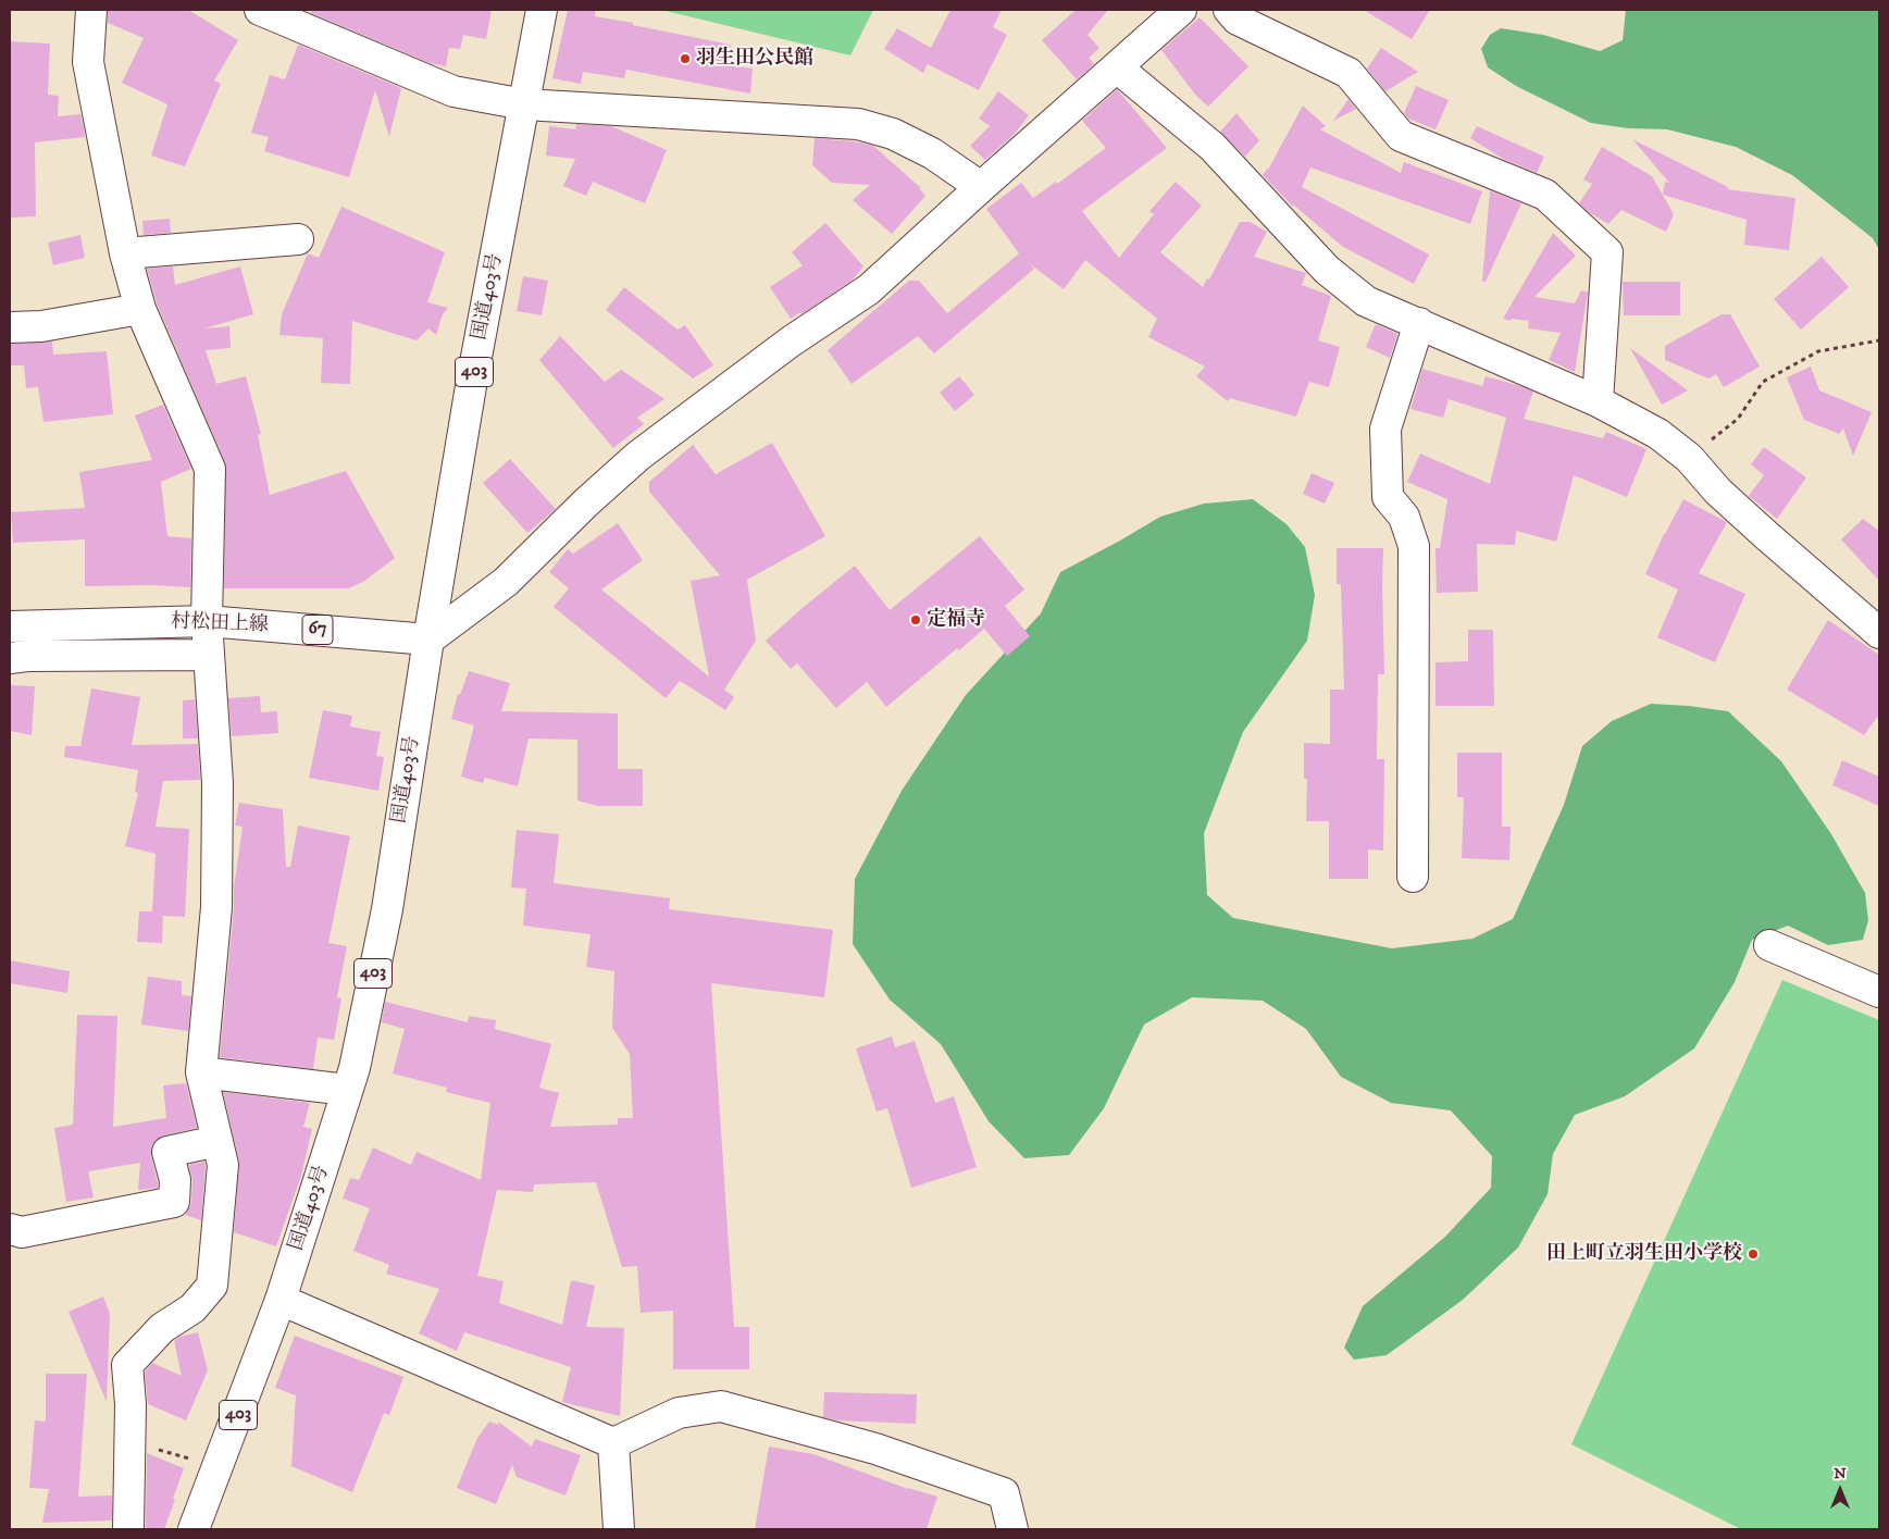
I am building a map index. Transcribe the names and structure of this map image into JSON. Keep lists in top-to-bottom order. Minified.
{"streets":{"main road":["国道403号","403","村松田上線","67"]},"crossings":[["国道403号","村松田上線"]],"places":["羽生田公民館","定福寺","田上町立羽生田小学校"],"north":"top"}
